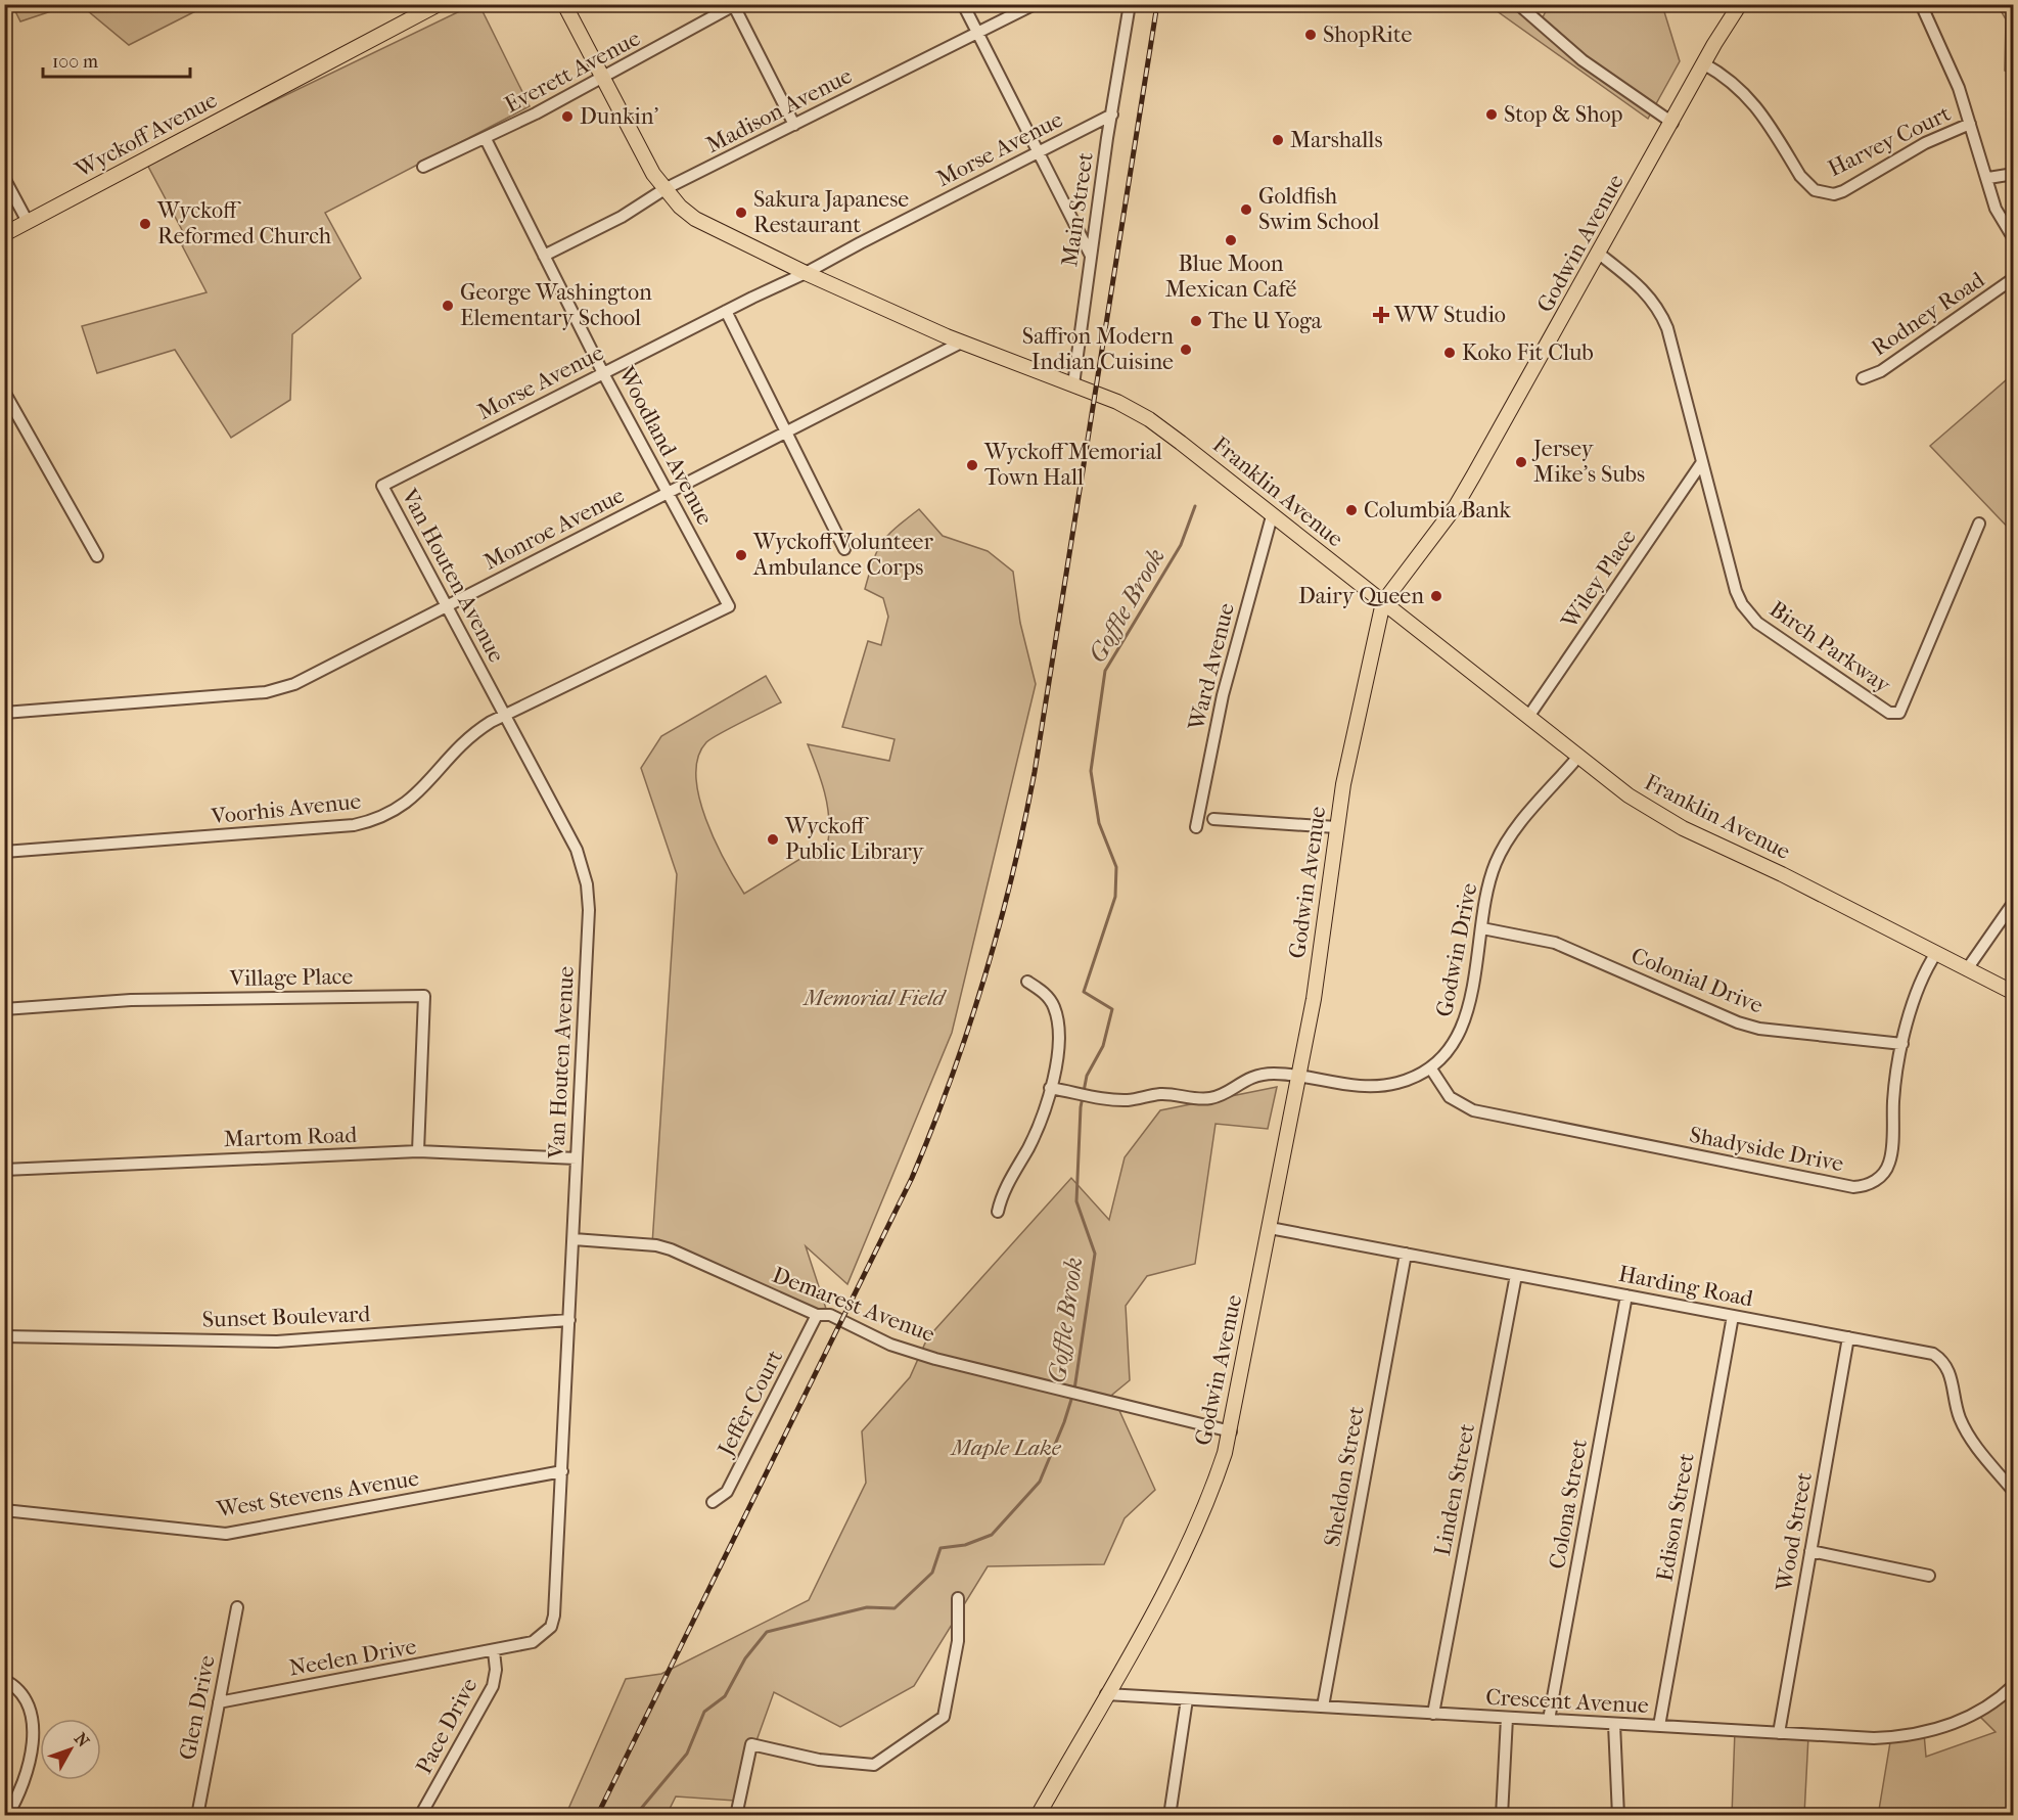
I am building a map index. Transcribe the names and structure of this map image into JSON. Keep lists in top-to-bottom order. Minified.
{"streets":{"main road":["Wyckoff Avenue","Godwin Avenue","Franklin Avenue"],"street":["Everett Avenue","Madison Avenue","Harvey Court","Morse Avenue","Main Street","Rodney Road","Woodland Avenue","Monroe Avenue","Van Houten Avenue","Wiley Place","Birch Parkway","Ward Avenue","Voorhis Avenue","Godwin Drive","Village Place","Colonial Drive","Martom Road","Shadyside Drive","Harding Road","Demarest Avenue","Sunset Boulevard","Jeffer Court","Sheldon Street","Linden Street","West Stevens Avenue","Colona Street","Edison Street","Wood Street","Neelen Drive","Crescent Avenue","Glen Drive","Pace Drive"]},"crossings":[["Everett Avenue","Woodland Avenue"],["Everett Avenue","Franklin Avenue"],["Madison Avenue","Woodland Avenue"],["Madison Avenue","Franklin Avenue"],["Harvey Court","Godwin Avenue"],["Morse Avenue","Main Street"],["Morse Avenue","Woodland Avenue"],["Morse Avenue","Franklin Avenue"],["Morse Avenue","Van Houten Avenue"],["Main Street","Franklin Avenue"],["Godwin Avenue","Franklin Avenue"],["Godwin Avenue","Birch Parkway"],["Godwin Avenue","Godwin Drive"],["Godwin Avenue","Harding Road"],["Godwin Avenue","Demarest Avenue"],["Godwin Avenue","Crescent Avenue"],["Woodland Avenue","Monroe Avenue"],["Woodland Avenue","Voorhis Avenue"],["Franklin Avenue","Monroe Avenue"],["Franklin Avenue","Wiley Place"],["Franklin Avenue","Ward Avenue"],["Franklin Avenue","Godwin Drive"],["Franklin Avenue","Shadyside Drive"],["Monroe Avenue","Van Houten Avenue"],["Van Houten Avenue","Voorhis Avenue"],["Van Houten Avenue","Martom Road"],["Van Houten Avenue","Demarest Avenue"],["Van Houten Avenue","Sunset Boulevard"],["Van Houten Avenue","West Stevens Avenue"],["Van Houten Avenue","Neelen Drive"],["Van Houten Avenue","Pace Drive"],["Wiley Place","Birch Parkway"],["Godwin Drive","Colonial Drive"],["Godwin Drive","Shadyside Drive"],["Village Place","Martom Road"],["Colonial Drive","Shadyside Drive"],["Harding Road","Sheldon Street"],["Harding Road","Linden Street"],["Harding Road","Colona Street"],["Harding Road","Edison Street"],["Harding Road","Wood Street"],["Demarest Avenue","Jeffer Court"],["Sheldon Street","Crescent Avenue"],["Linden Street","Crescent Avenue"],["Colona Street","Crescent Avenue"],["Edison Street","Crescent Avenue"],["Wood Street","Crescent Avenue"],["Neelen Drive","Glen Drive"],["Neelen Drive","Pace Drive"]],"water":["Goffle Brook"],"parks":["Memorial Field","Maple Lake"],"places":{"other":["ShopRite","Stop & Shop","Dunkin'","Marshalls","Goldfish Swim School","Sakura Japanese Restaurant","Wyckoff Reformed Church","Blue Moon Mexican Café","George Washington Elementary School","The U Yoga","Saffron Modern Indian Cuisine","Koko Fit Club","Jersey Mike's Subs","Wyckoff Memorial Town Hall","Columbia Bank","Wyckoff Volunteer Ambulance Corps","Dairy Queen","Wyckoff Public Library"],"health":["WW Studio"]},"scale_bar":"100 m","north":"top right"}
